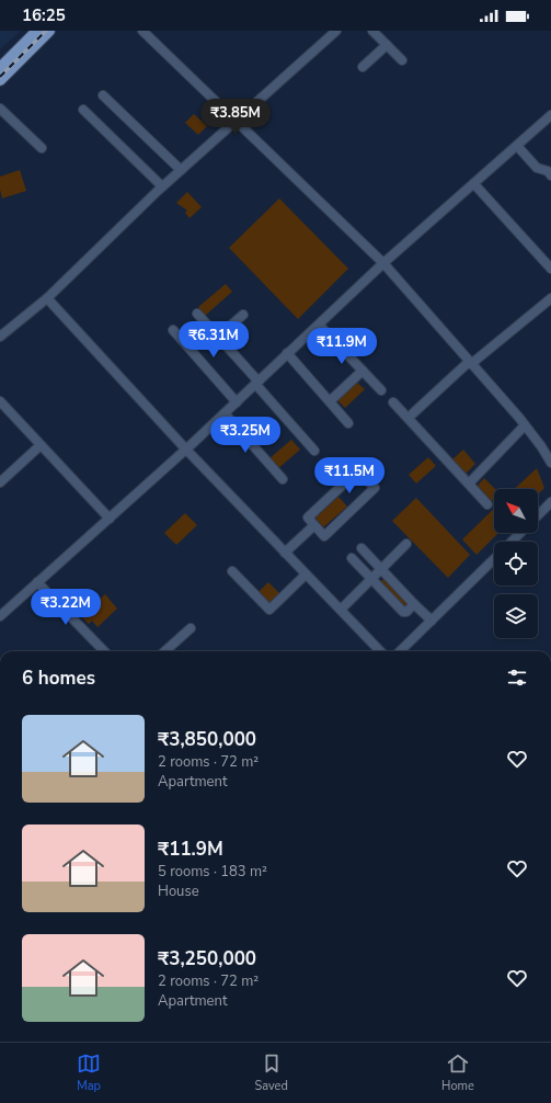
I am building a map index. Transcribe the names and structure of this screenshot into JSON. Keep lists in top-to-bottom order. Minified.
{"north":"top left","page":{"status":"16:25","price":["₹3.85M","₹6.31M","₹11.9M","₹3.25M","₹11.5M","₹3.22M"],"heading":"6 homes","list":[{"name":"₹3,850,000","note":"2 rooms · 72 m² · Apartment"},{"name":"₹11.9M","note":"5 rooms · 183 m² · House"},{"name":"₹3,250,000","note":"2 rooms · 72 m² · Apartment"}],"tabs":["Map","Saved","Home"]}}
